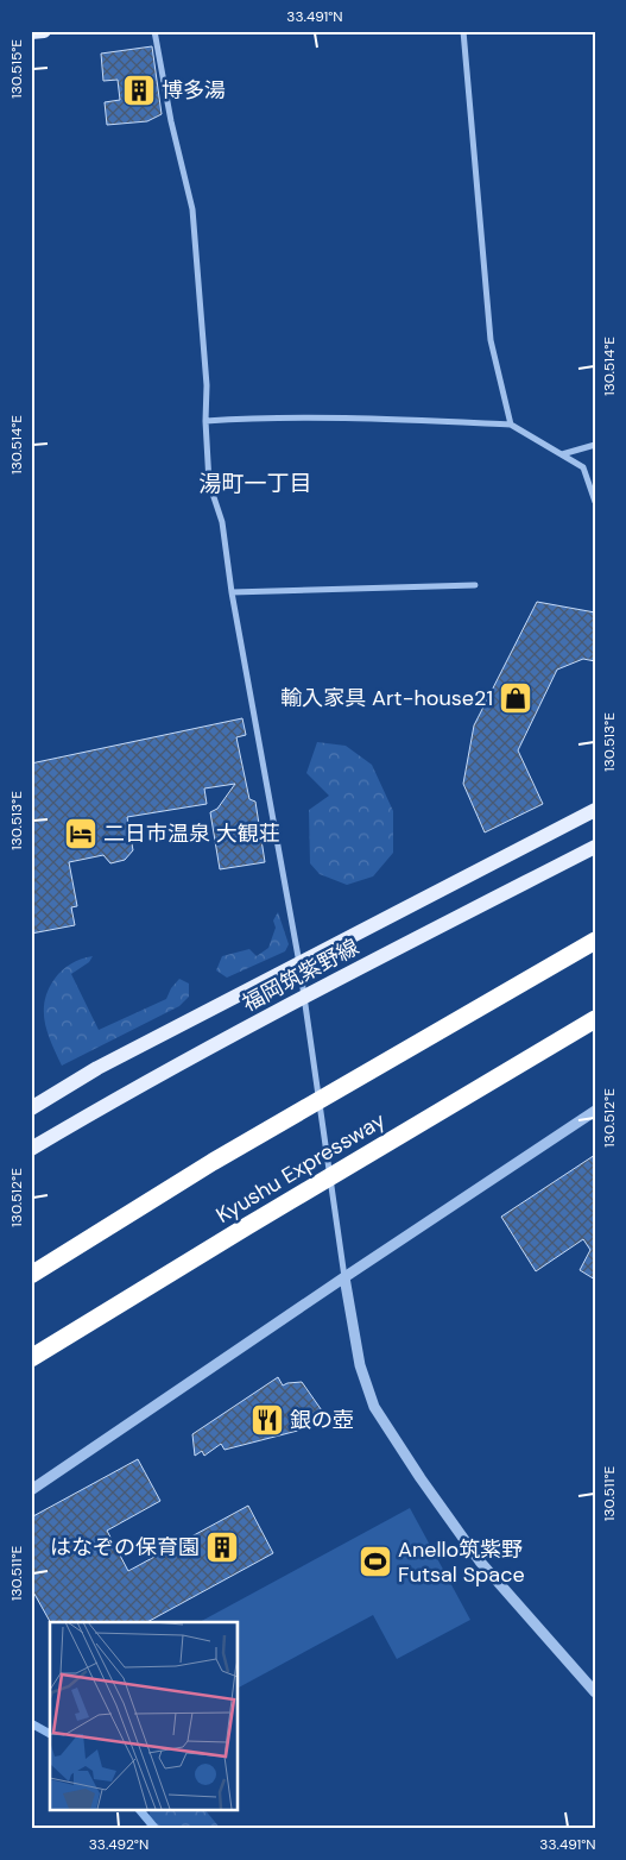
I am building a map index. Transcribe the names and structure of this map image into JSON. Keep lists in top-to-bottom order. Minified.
{"streets":{"highway":["Kyushu Expressway"],"main road":["福岡筑紫野線"]},"districts":["湯町一丁目"],"places":{"building":["博多湯","はなぞの保育園"],"shop":["輸入家具 Art-house21"],"hotel":["二日市温泉 大観荘"],"restaurant":["銀の壺"],"sports":["Anello筑紫野 Futsal Space"]},"coordinates":["33.491°N","130.515°E","130.514°E","130.513°E","130.512°E","130.511°E","33.492°N"]}
